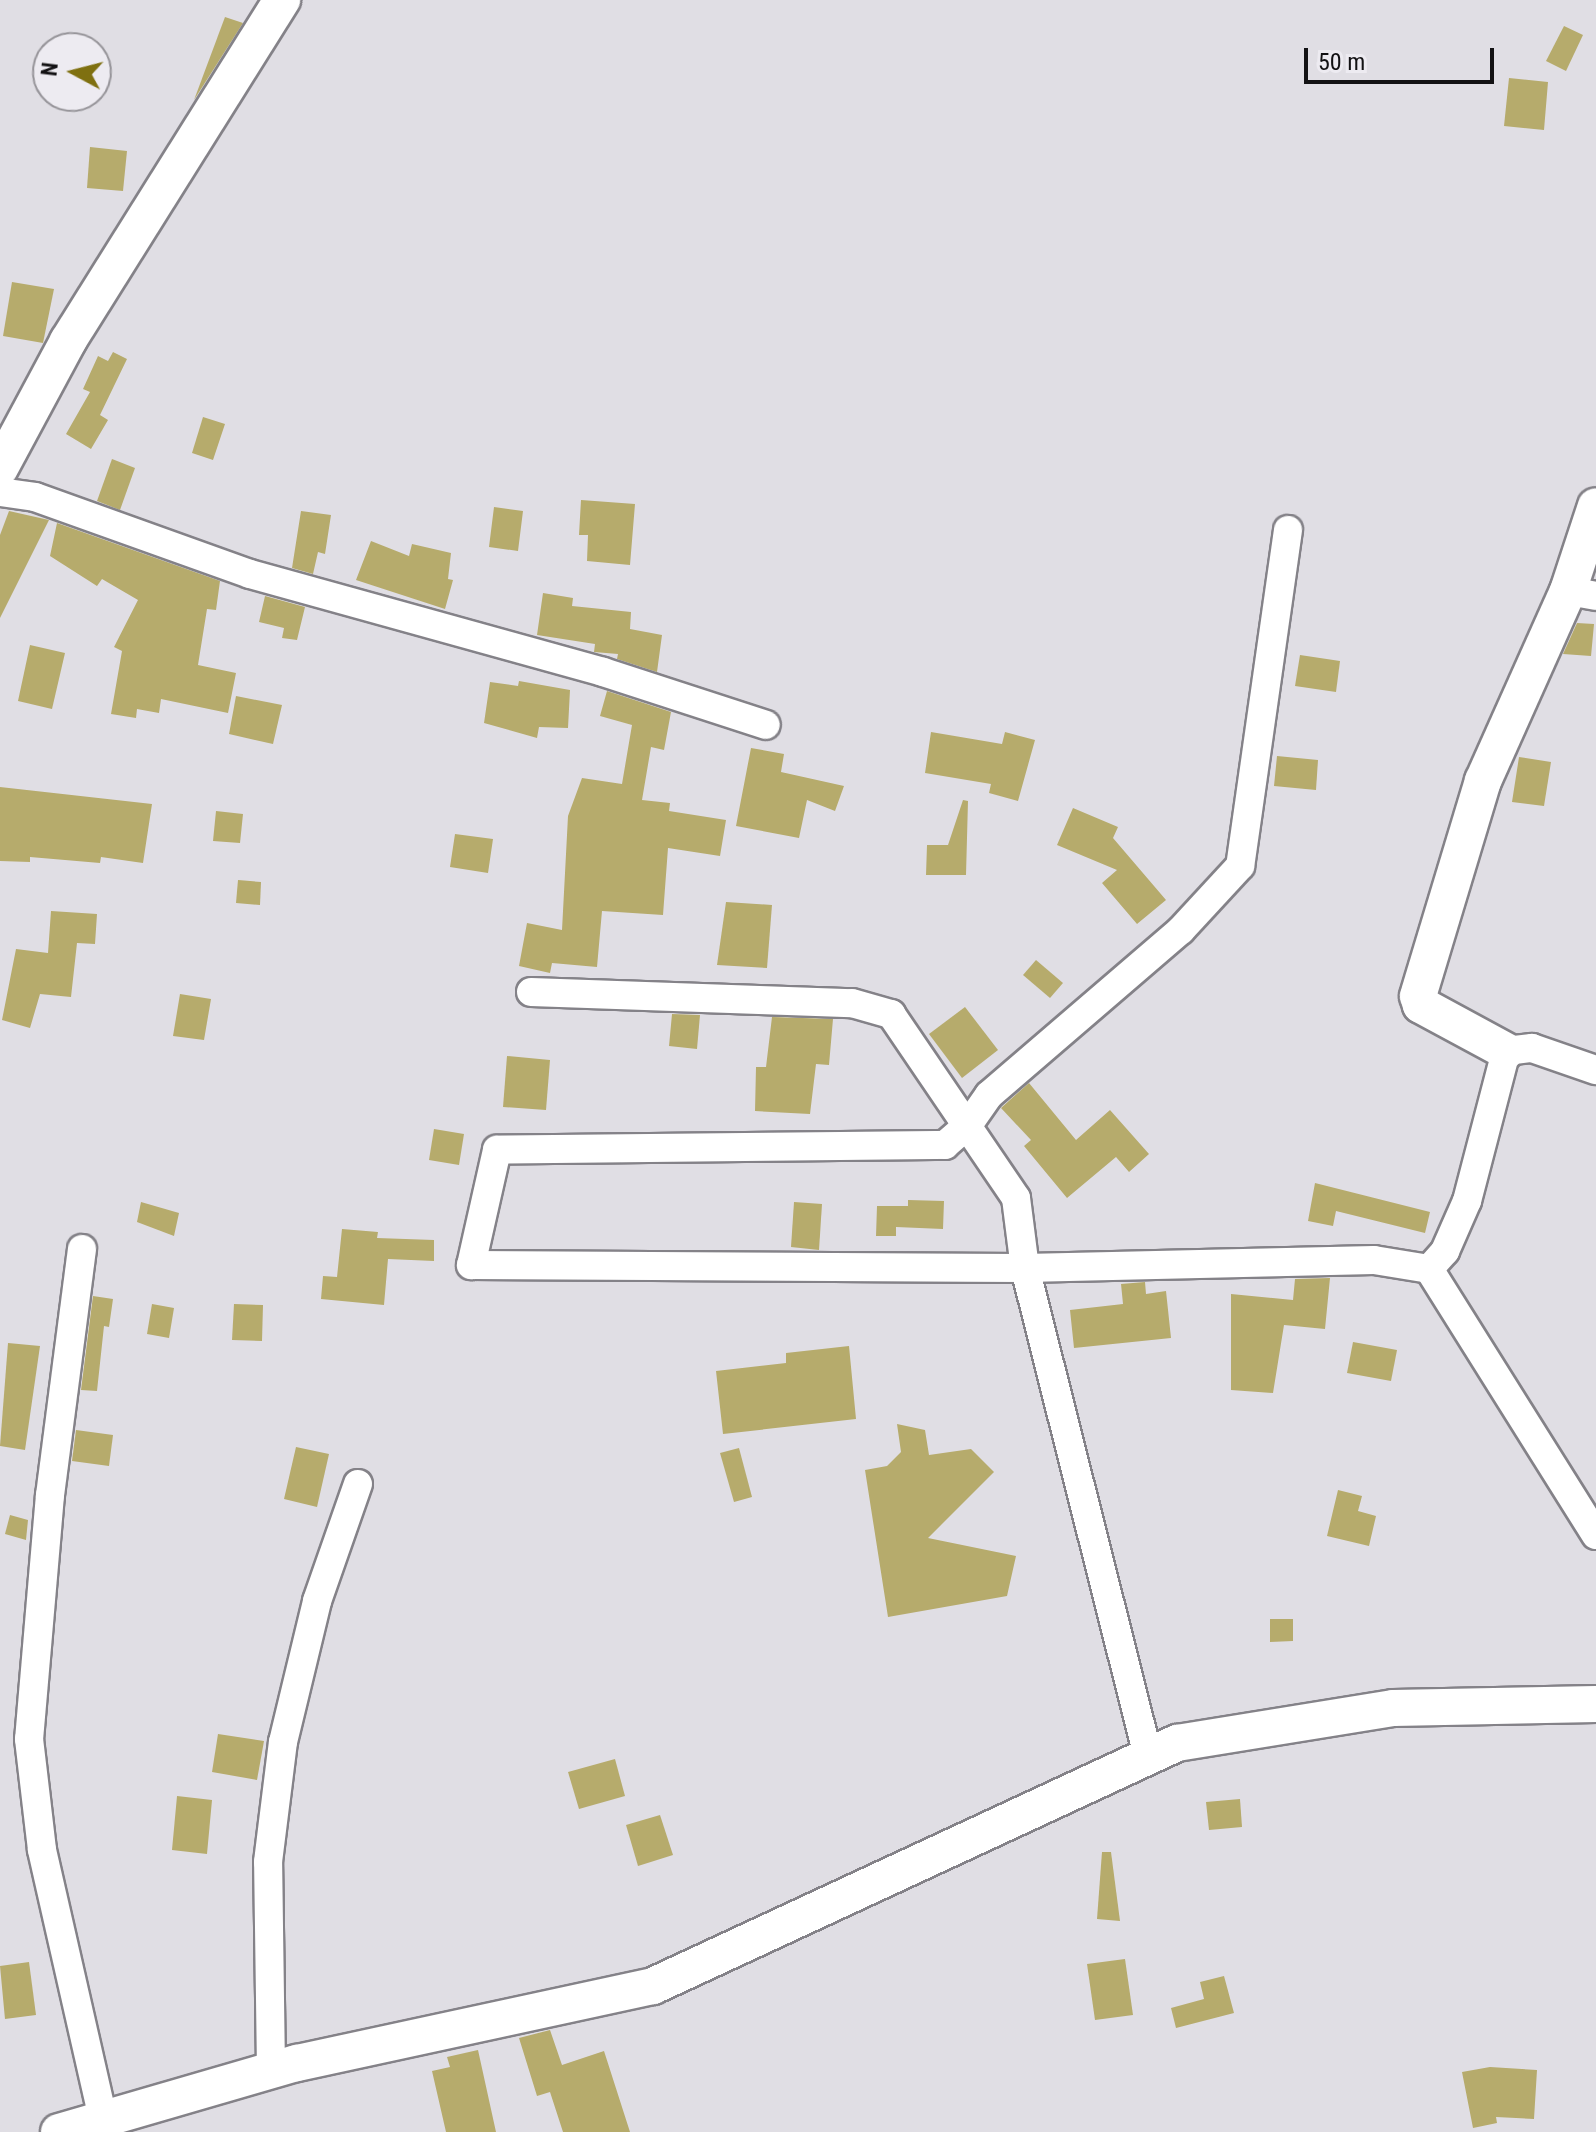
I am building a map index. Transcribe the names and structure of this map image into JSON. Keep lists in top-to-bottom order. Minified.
{"scale_bar":"50 m","north":"left"}
